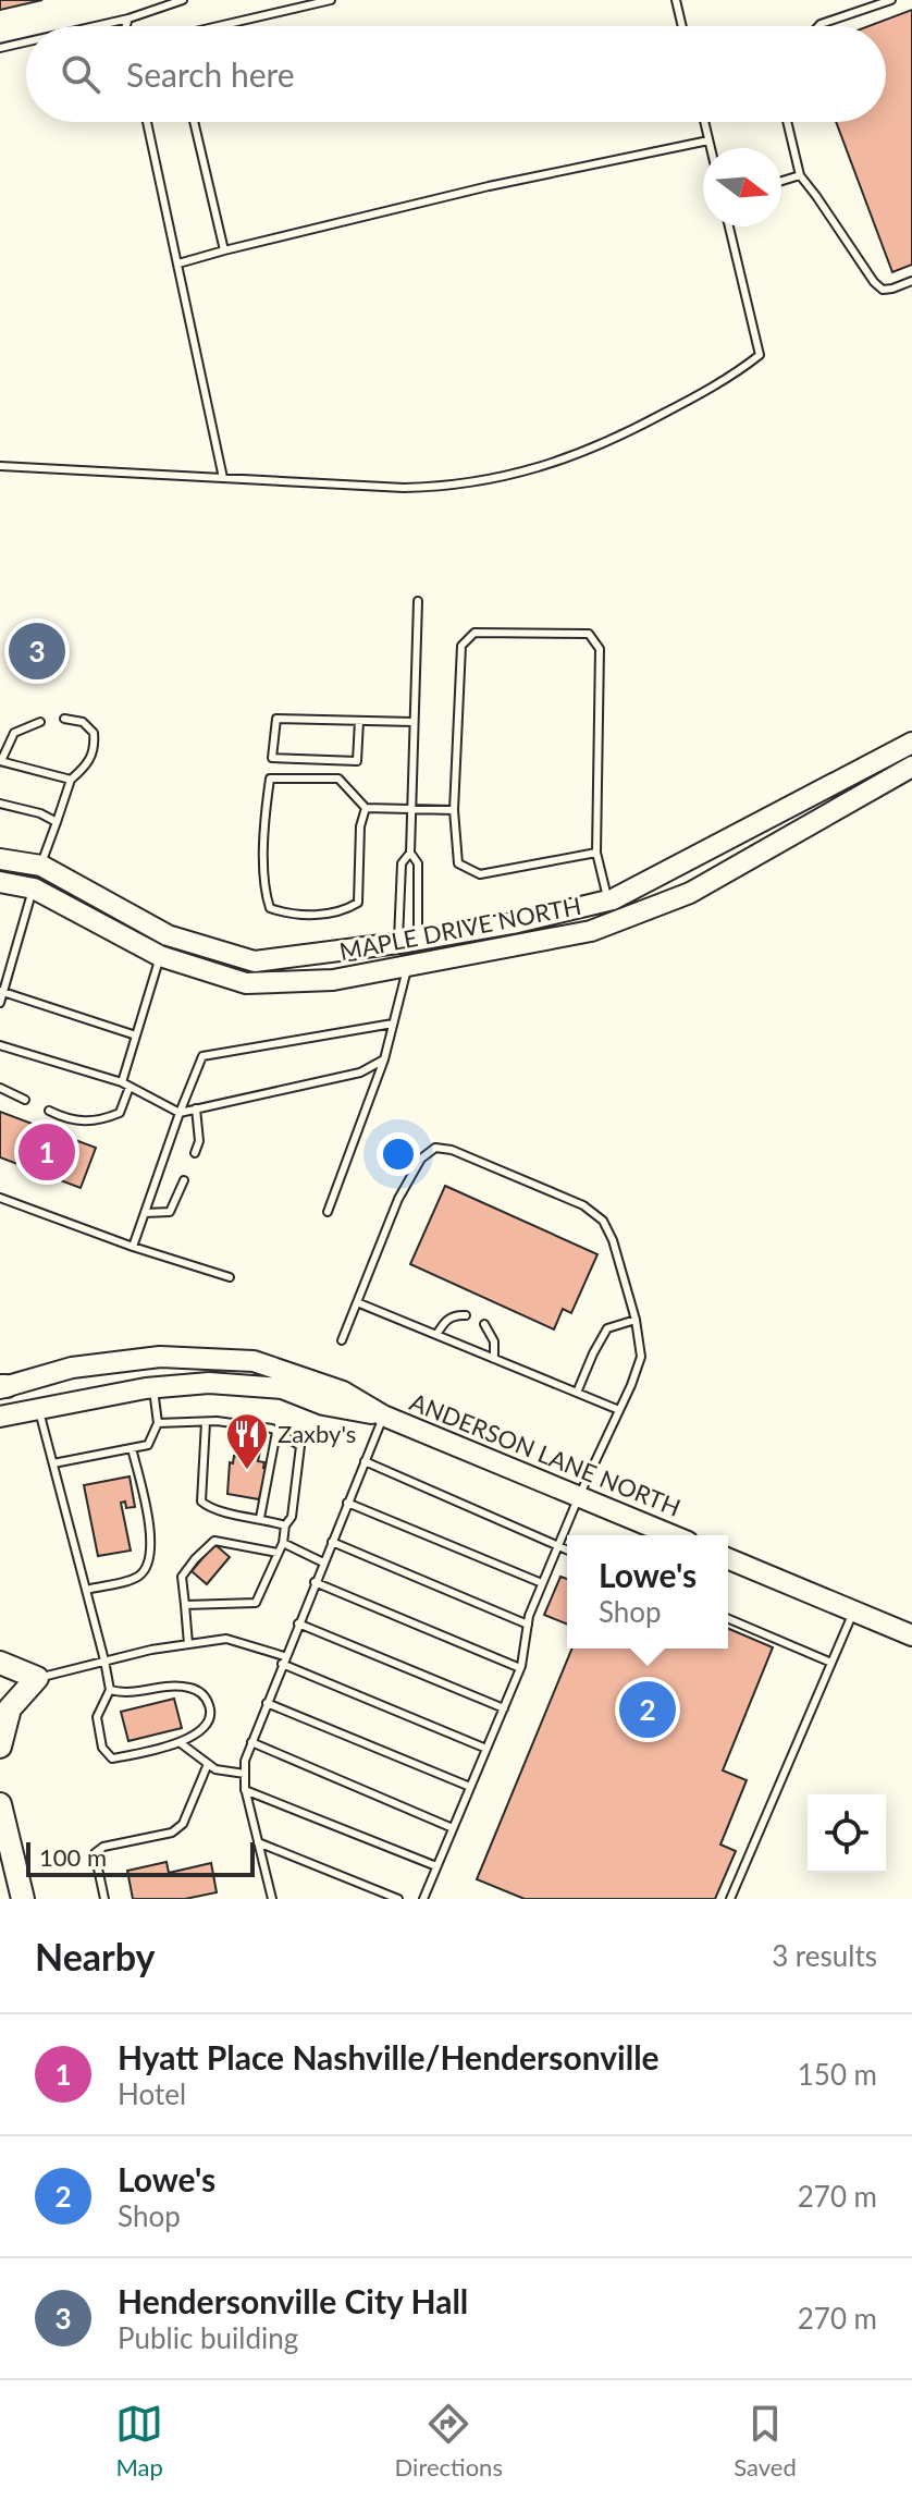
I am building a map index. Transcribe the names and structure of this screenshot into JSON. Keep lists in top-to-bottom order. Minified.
{"streets":{"street":["MAPLE DRIVE NORTH","ANDERSON LANE NORTH"]},"places":{"restaurant":["Zaxby's"]},"scale_bar":"100 m","north":"right","page":{"search":"Search here","pins":["3","1","2"],"popup":["Lowe's","Shop"],"scale":"100 m","heading":["Nearby","3 results"],"list":[{"mark":"1","name":"Hyatt Place Nashville/Hendersonville","note":"Hotel","value":"150 m"},{"mark":"2","name":"Lowe's","note":"Shop","value":"270 m"},{"mark":"3","name":"Hendersonville City Hall","note":"Public building","value":"270 m"}],"nav":["Map","Directions","Saved"]}}
